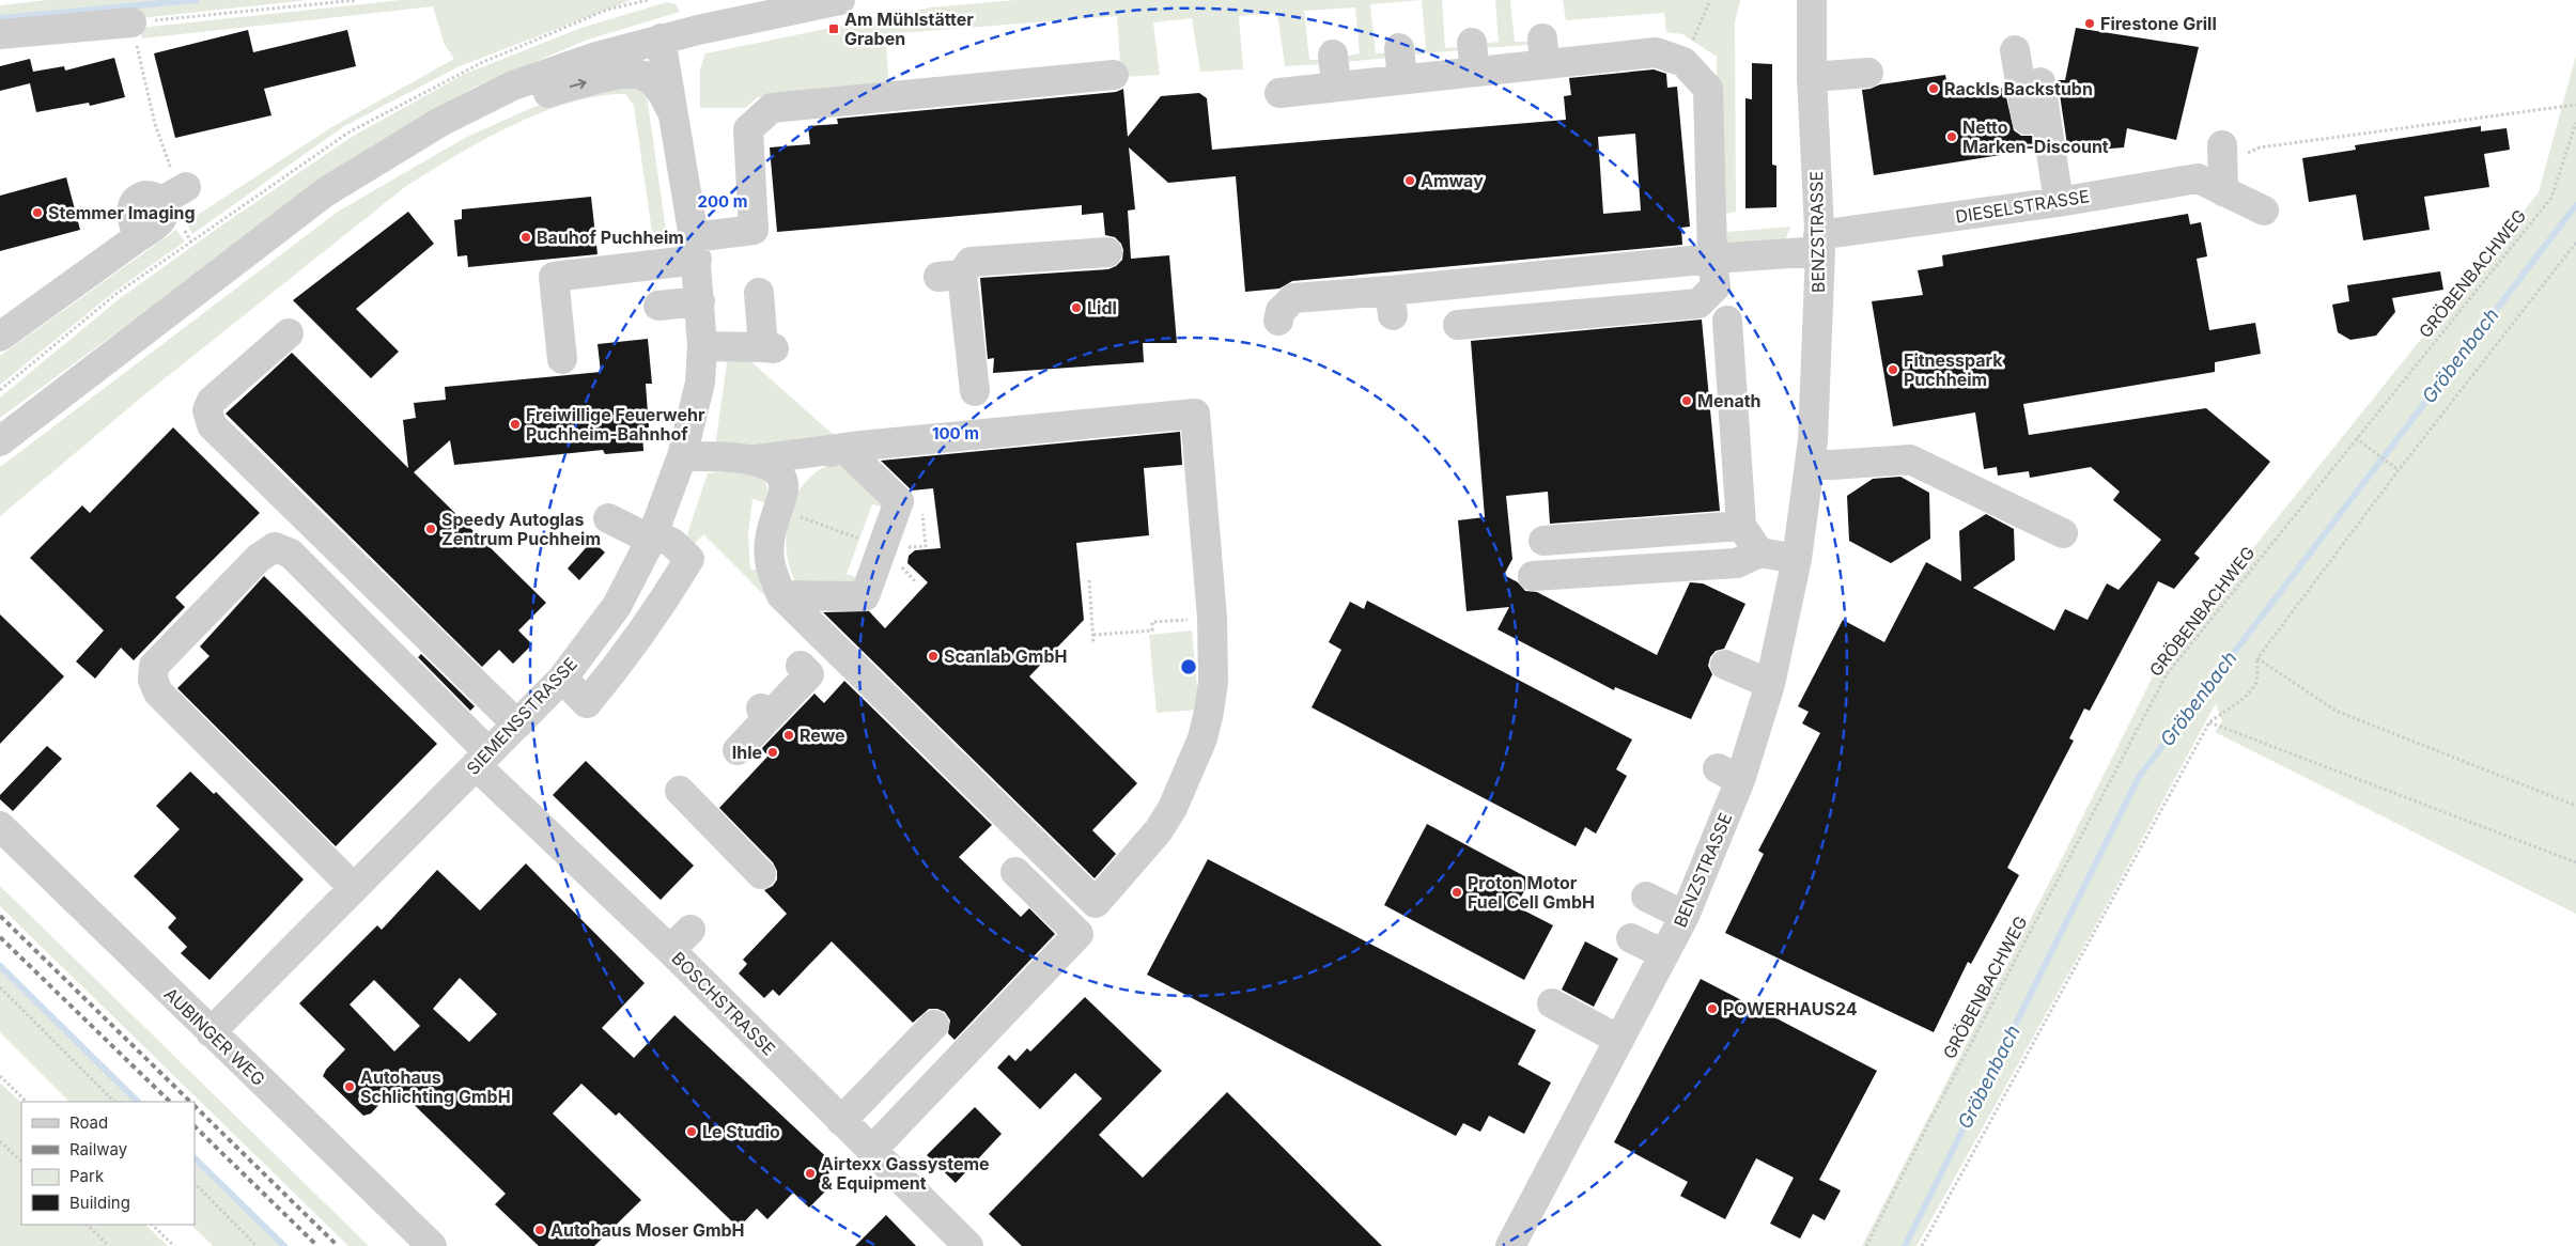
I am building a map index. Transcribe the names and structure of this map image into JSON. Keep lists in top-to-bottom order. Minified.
{"streets":{"street":["DIESELSTRASSE","BENZSTRASSE","SIEMENSSTRASSE","BOSCHSTRASSE","AUBINGER WEG"],"path":["GRÖBENBACHWEG"]},"crossings":[["DIESELSTRASSE","BENZSTRASSE"],["SIEMENSSTRASSE","BOSCHSTRASSE"],["SIEMENSSTRASSE","AUBINGER WEG"]],"water":["Gröbenbach"],"places":{"other":["Firestone Grill","Rackls Backstubn","Netto Marken-Discount","Amway","Stemmer Imaging","Bauhof Puchheim","Lidl","Fitnesspark Puchheim","Menath","Freiwillige Feuerwehr Puchheim-Bahnhof","Speedy Autoglas Zentrum Puchheim","Scanlab GmbH","Rewe","Ihle","Proton Motor Fuel Cell GmbH","POWERHAUS24","Autohaus Schlichting GmbH","Le Studio","Airtexx Gassysteme & Equipment","Autohaus Moser GmbH"],"transit":["Am Mühlstätter Graben"]},"legend":["Road","Railway","Park","Building"],"rings":["200 m","100 m"]}
